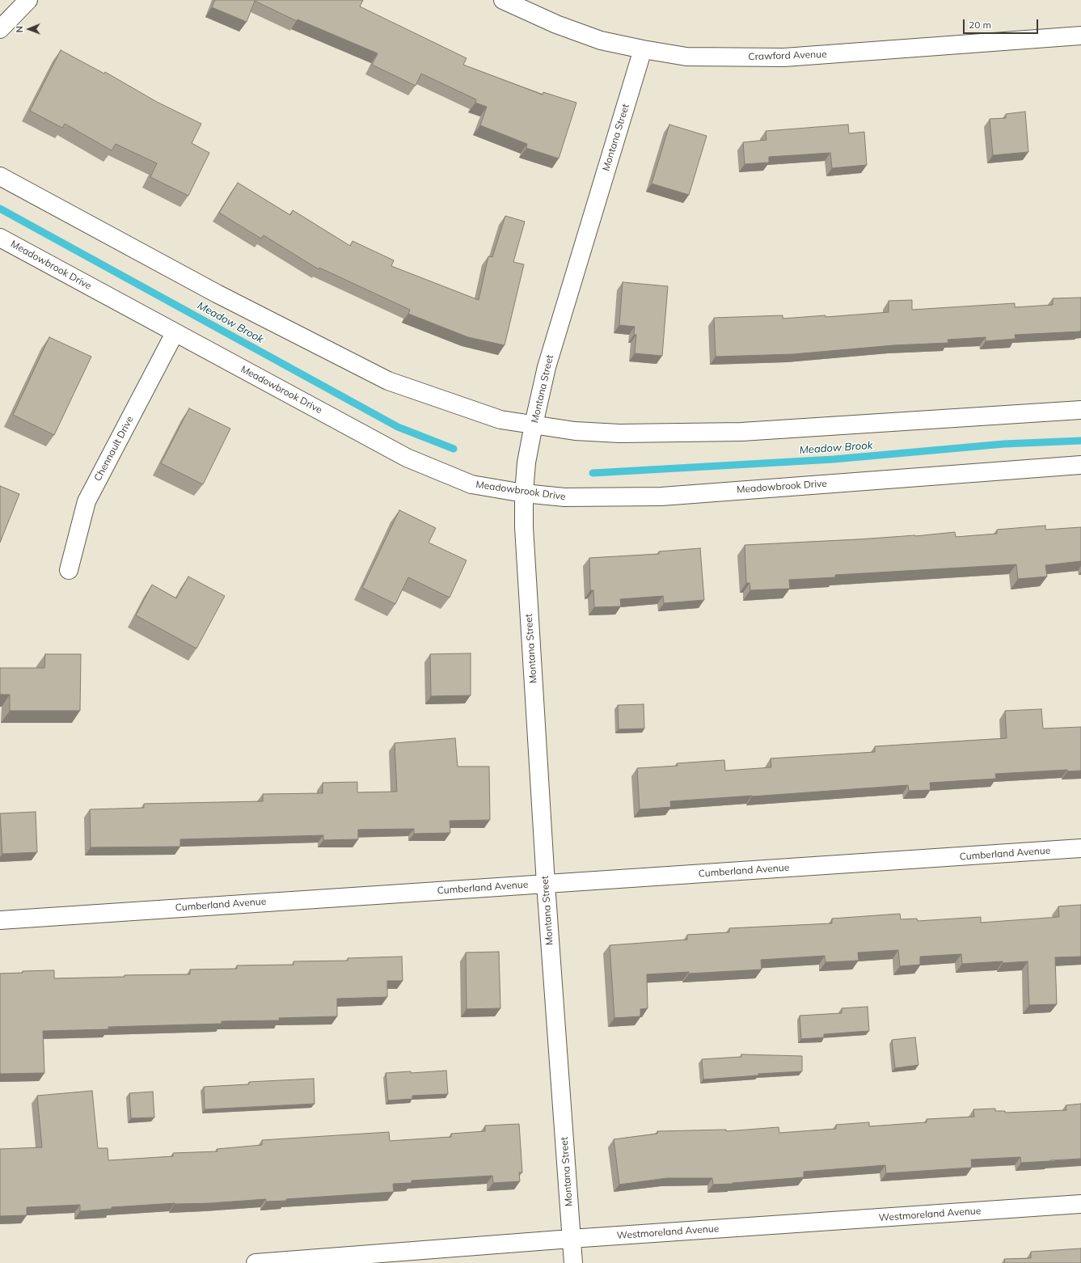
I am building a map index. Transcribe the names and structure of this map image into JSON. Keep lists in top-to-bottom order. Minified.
{"streets":{"street":["Crawford Avenue","Montana Street","Meadowbrook Drive","Chennault Drive","Cumberland Avenue","Westmoreland Avenue"]},"crossings":[["Crawford Avenue","Montana Street"],["Montana Street","Meadowbrook Drive"],["Montana Street","Cumberland Avenue"],["Montana Street","Westmoreland Avenue"],["Meadowbrook Drive","Chennault Drive"]],"water":["Meadow Brook"],"scale_bar":"20 m","north":"left"}
